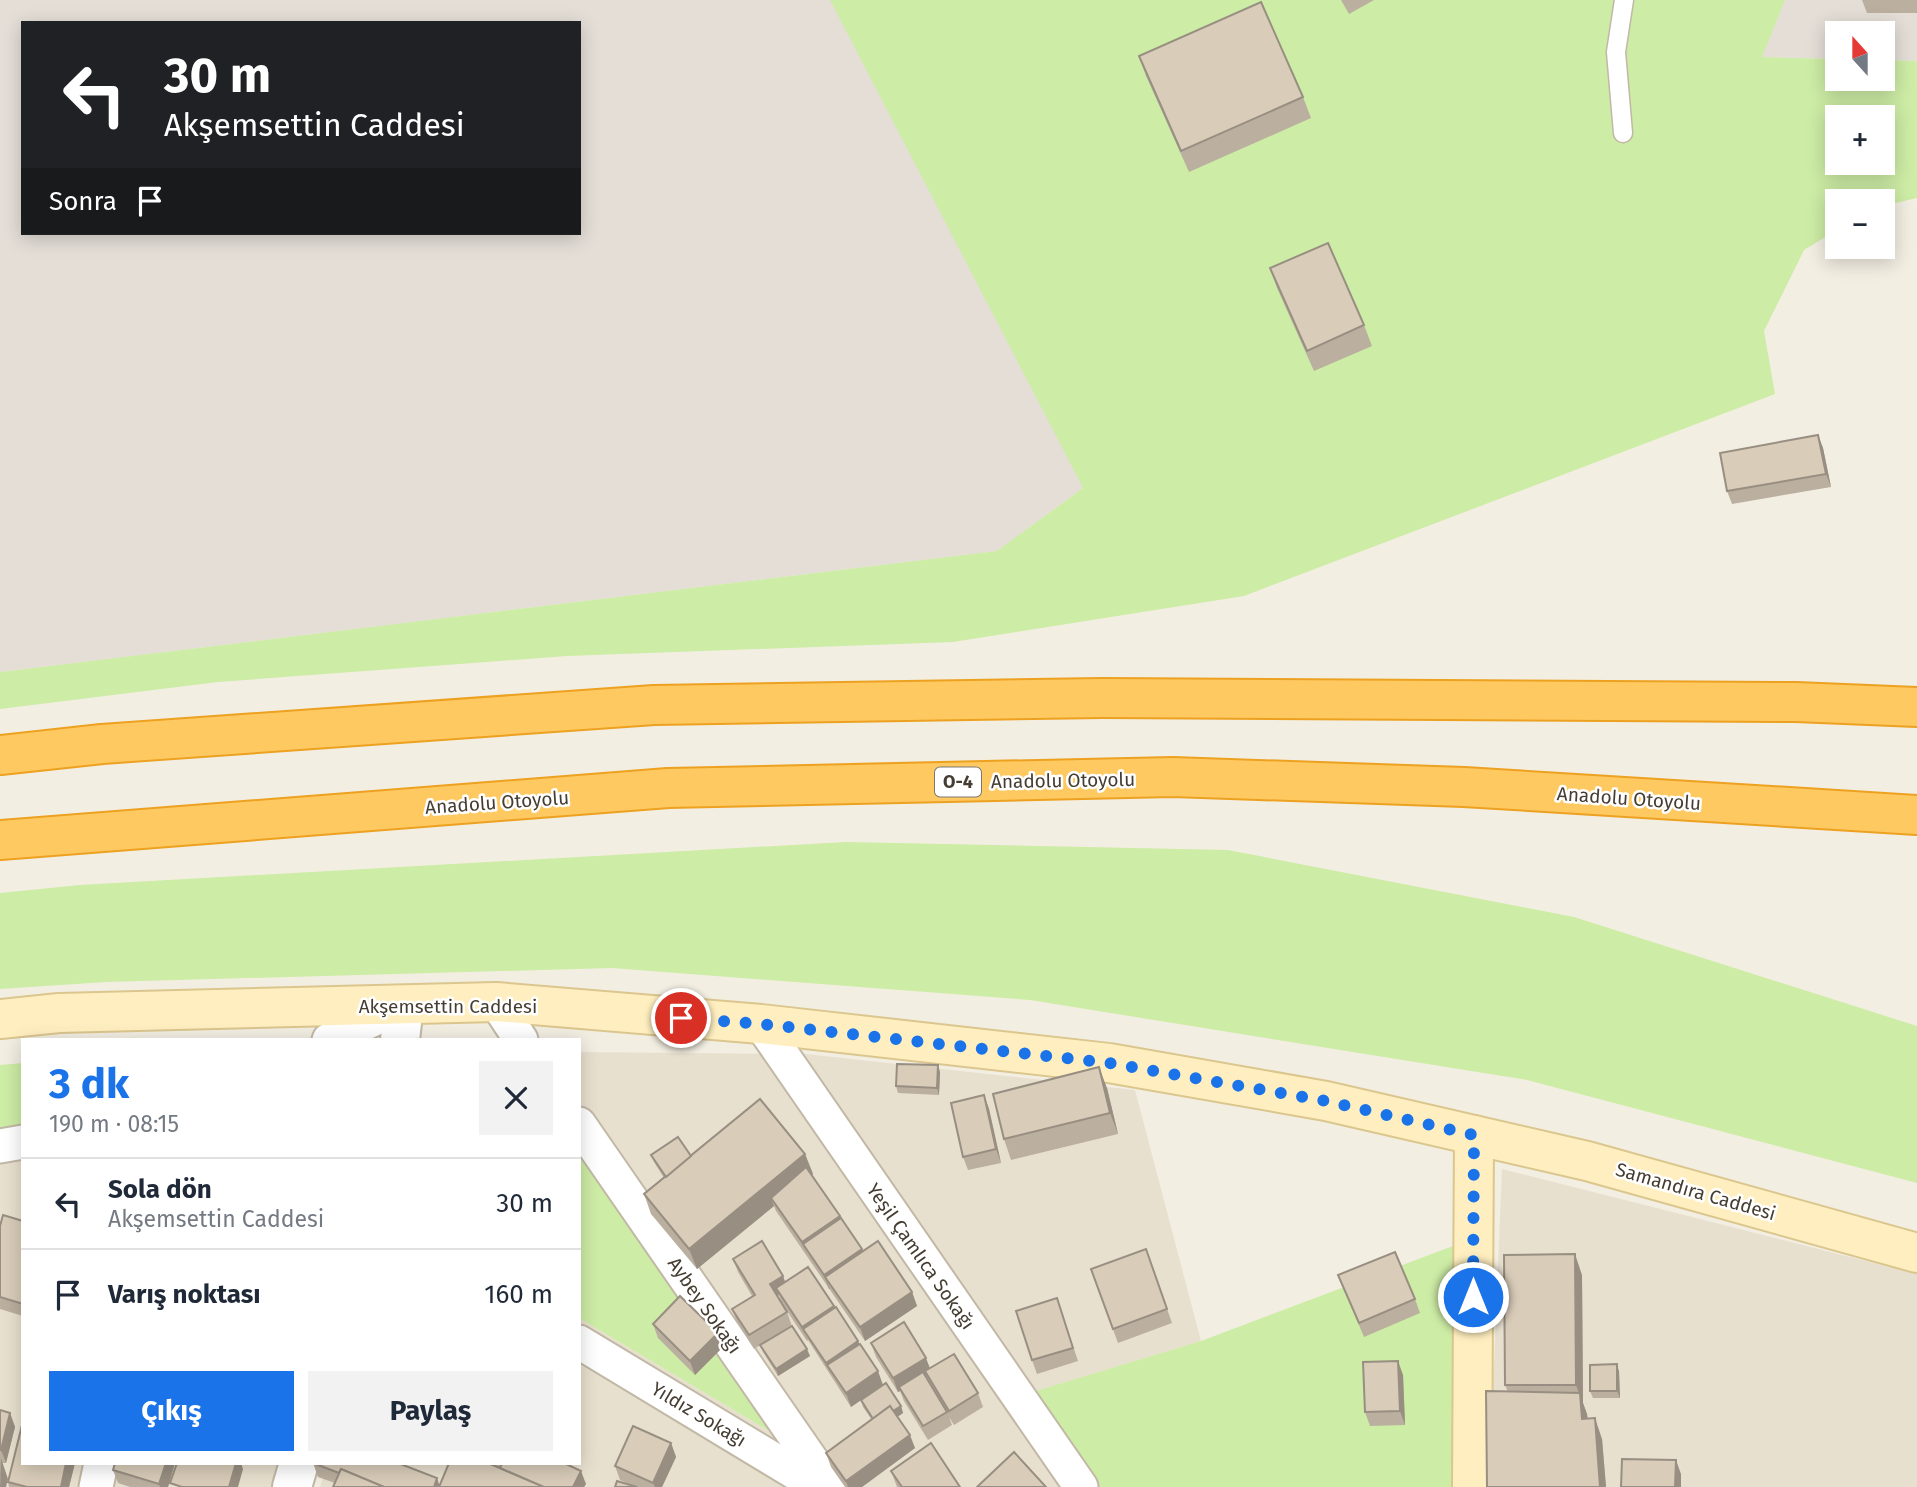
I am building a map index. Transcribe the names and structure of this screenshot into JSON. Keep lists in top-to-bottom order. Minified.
{"streets":{"highway":["Anadolu Otoyolu","O-4"],"main road":["Akşemsettin Caddesi","Samandıra Caddesi"],"street":["Yeşil Çamlıca Sokağı","Aybey Sokağı","Yıldız Sokağı"]},"crossings":[["Akşemsettin Caddesi","Samandıra Caddesi"],["Akşemsettin Caddesi","Yeşil Çamlıca Sokağı"]],"north":"top","page":{"map_buttons":["+","−"],"turn":["30 m","Akşemsettin Caddesi"],"then":"Sonra","heading":["3 dk","190 m · 08:15"],"list":[{"name":"Sola dön","note":"Akşemsettin Caddesi","value":"30 m"},{"name":"Varış noktası","value":"160 m"}],"buttons":["Çıkış","Paylaş"]}}
